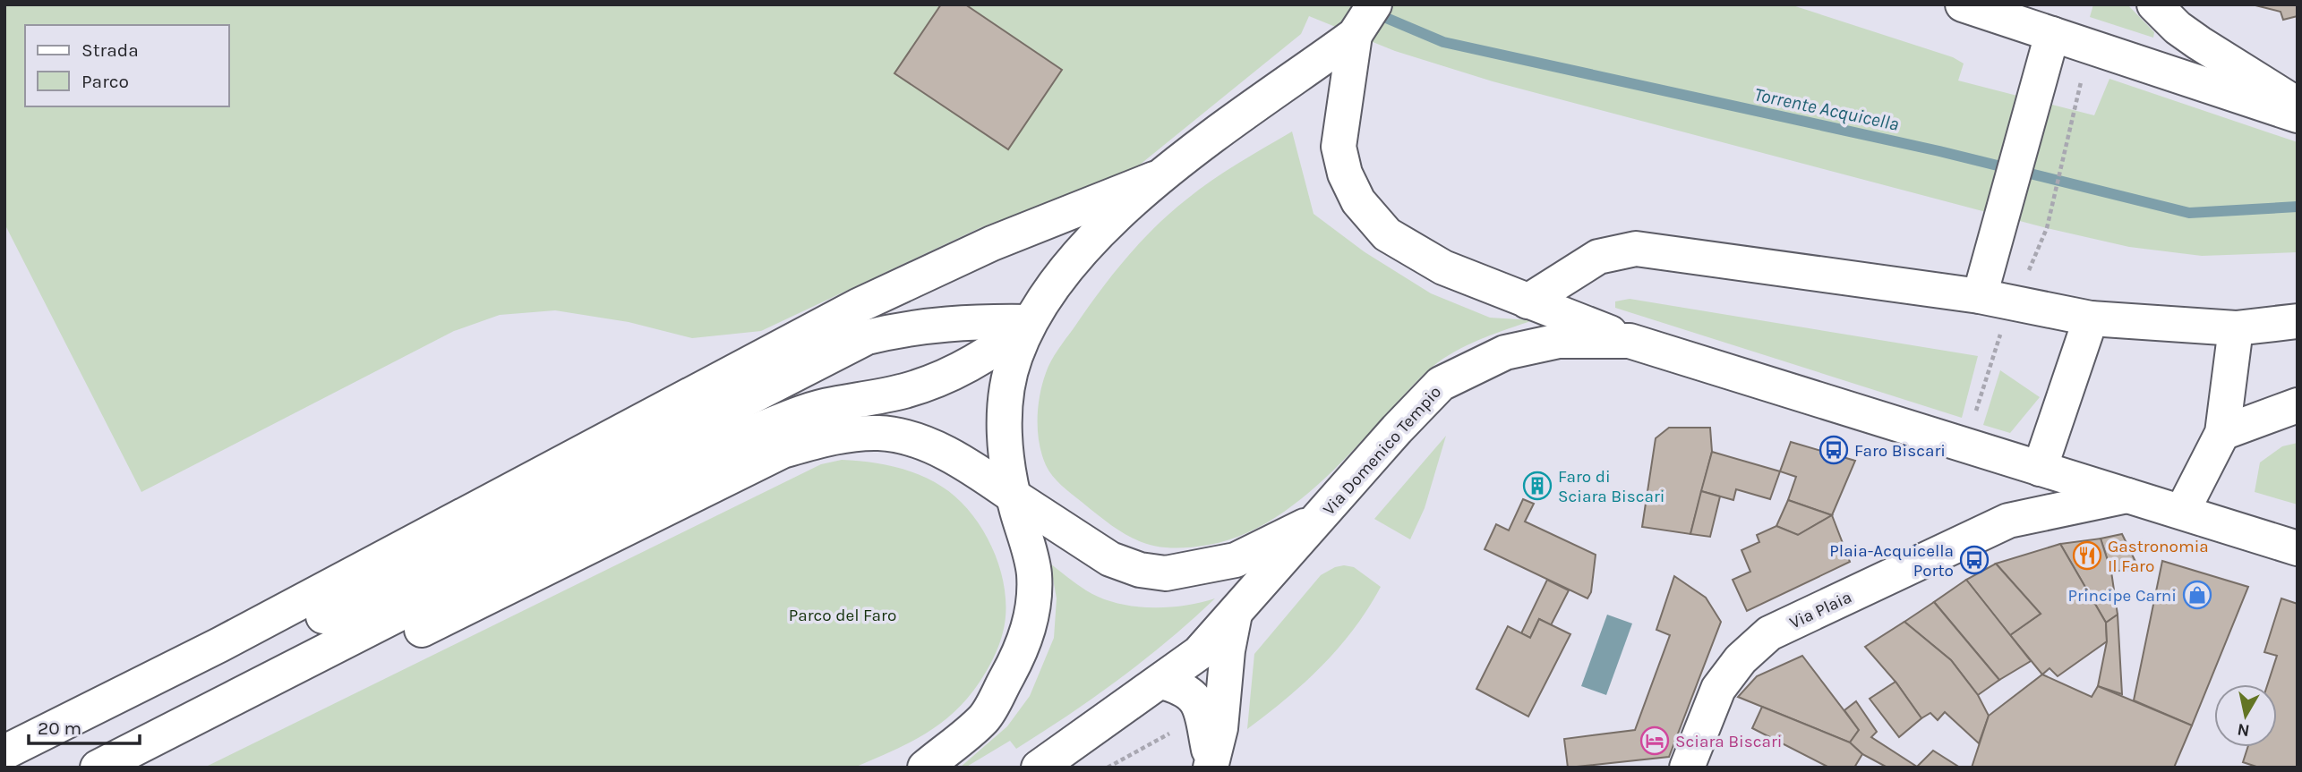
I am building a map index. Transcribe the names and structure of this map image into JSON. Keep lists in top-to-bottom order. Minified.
{"streets":{"main road":["Via Domenico Tempio","Via Plaia"]},"crossings":[["Via Domenico Tempio","Via Plaia"]],"water":["Torrente Acquicella"],"parks":["Parco del Faro"],"places":{"bus stop":["Faro Biscari","Plaia-Acquicella Porto"],"building":["Faro di Sciara Biscari"],"restaurant":["Gastronomia Il Faro"],"shop":["Principe Carni"],"hotel":["Sciara Biscari"]},"legend":["Strada","Parco"],"scale_bar":"20 m","north":"bottom"}
